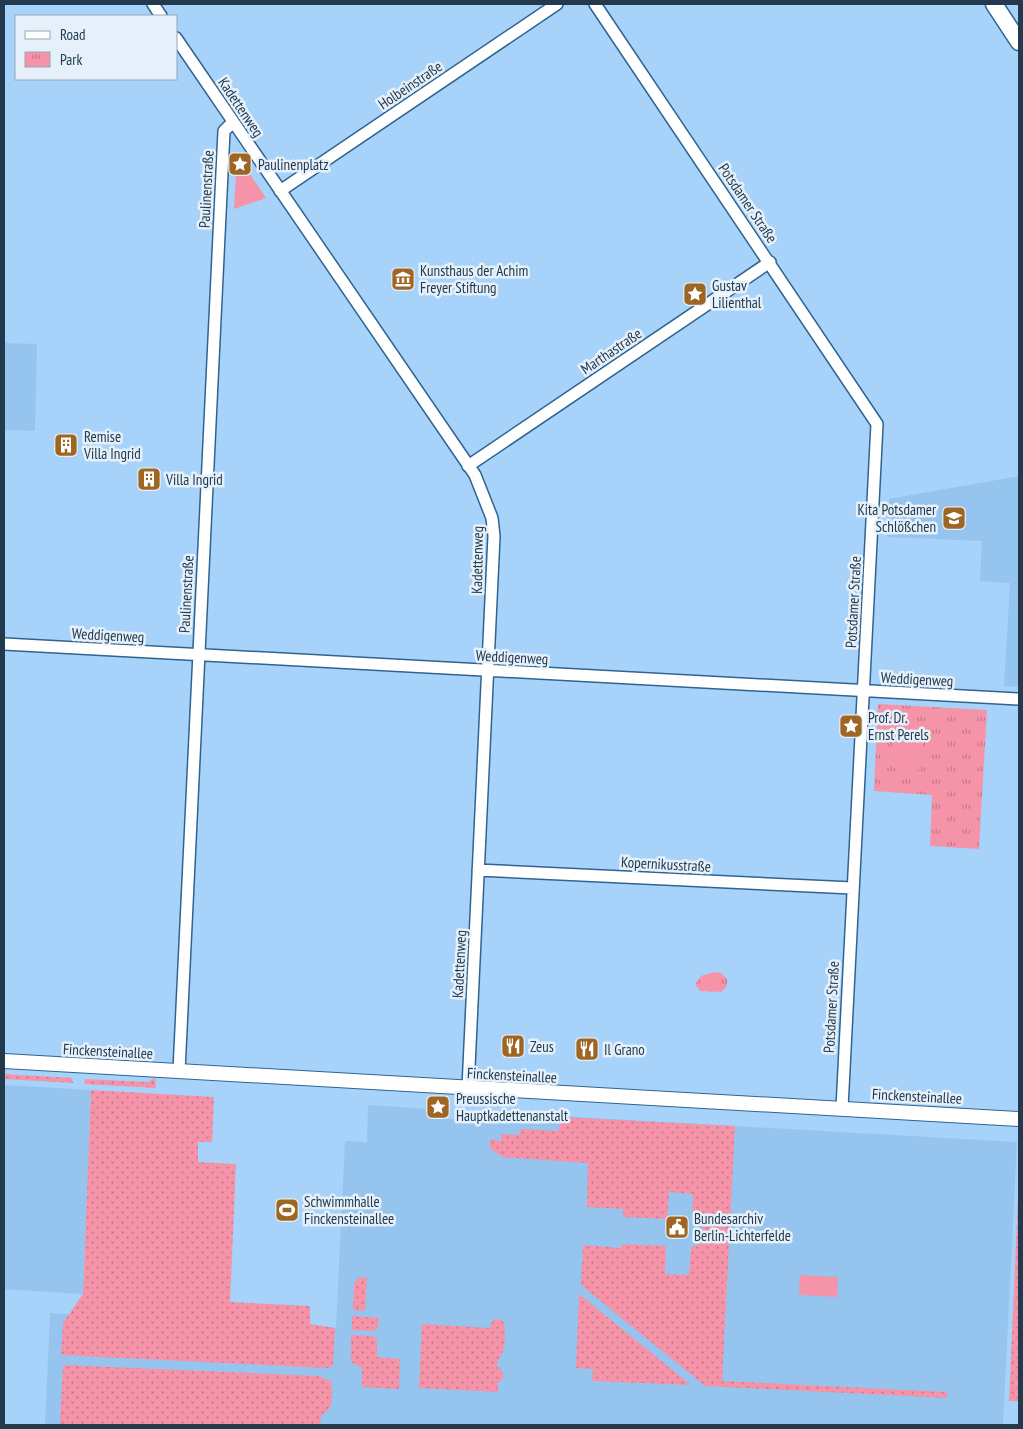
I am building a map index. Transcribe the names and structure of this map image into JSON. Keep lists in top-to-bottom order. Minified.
{"streets":{"street":["Holbeinstraße","Kadettenweg","Paulinenstraße","Potsdamer Straße","Marthastraße","Weddigenweg","Kopernikusstraße","Finckensteinallee"]},"crossings":[["Holbeinstraße","Kadettenweg"],["Kadettenweg","Paulinenstraße"],["Kadettenweg","Marthastraße"],["Kadettenweg","Weddigenweg"],["Kadettenweg","Kopernikusstraße"],["Kadettenweg","Finckensteinallee"],["Paulinenstraße","Weddigenweg"],["Paulinenstraße","Finckensteinallee"],["Potsdamer Straße","Marthastraße"],["Potsdamer Straße","Weddigenweg"],["Potsdamer Straße","Kopernikusstraße"],["Potsdamer Straße","Finckensteinallee"]],"places":{"place":["Paulinenplatz","Gustav Lilienthal","Prof. Dr. Ernst Perels","Preussische Hauptkadettenanstalt"],"museum":["Kunsthaus der Achim Freyer Stiftung"],"building":["Remise Villa Ingrid","Villa Ingrid"],"school or university":["Kita Potsdamer Schlößchen"],"restaurant":["Zeus","Il Grano"],"sports":["Schwimmhalle Finckensteinallee"],"public building":["Bundesarchiv Berlin-Lichterfelde"]},"legend":["Road","Park"]}
